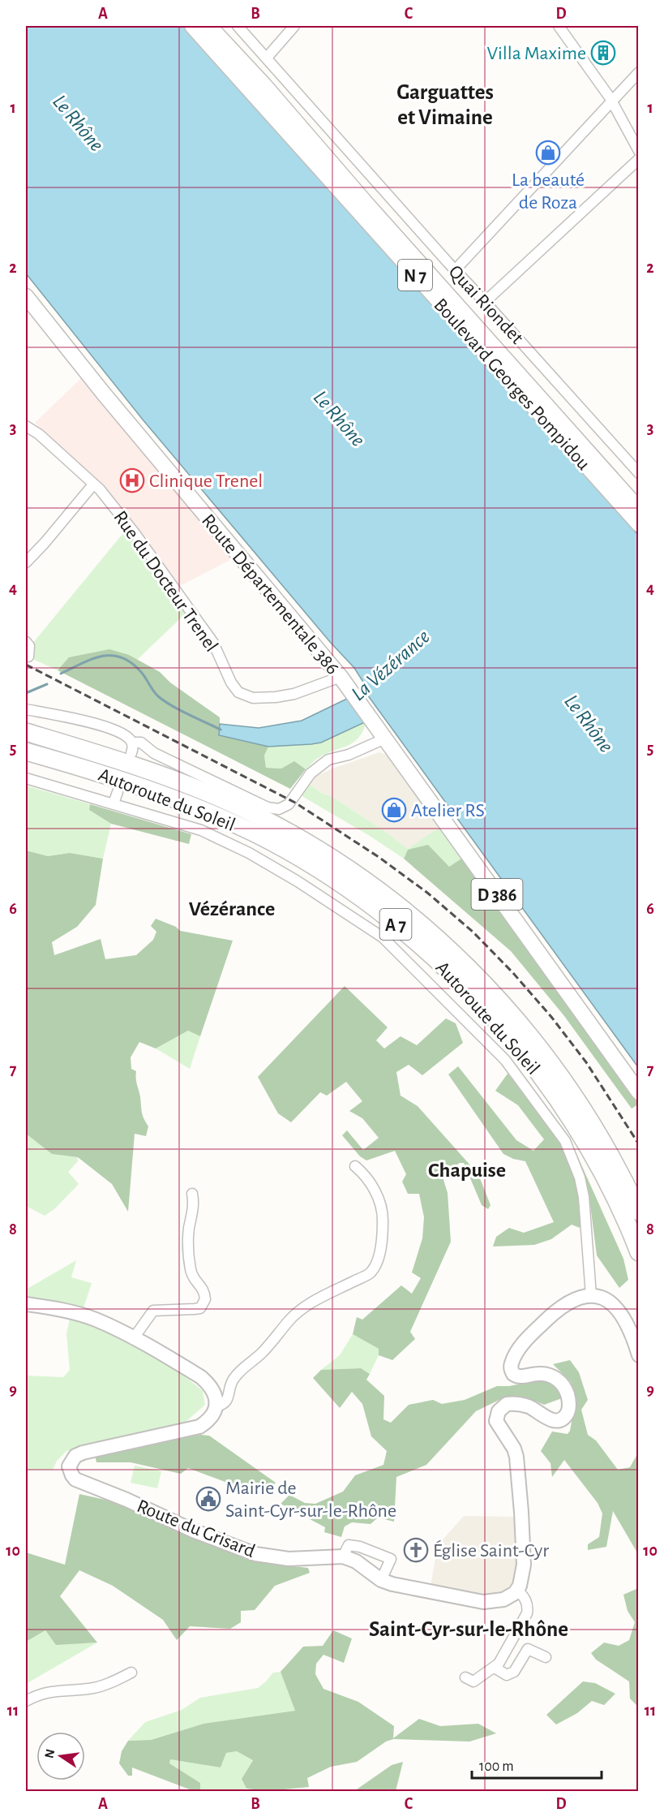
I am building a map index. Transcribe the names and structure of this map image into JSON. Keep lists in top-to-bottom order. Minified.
{"streets":{"highway":["Autoroute du Soleil","A 7"],"main road":["N 7","Boulevard Georges Pompidou","Route Départementale 386","D 386"],"street":["Quai Riondet","Rue du Docteur Trenel","Route du Grisard"]},"crossings":[["Rue du Docteur Trenel","Route Départementale 386"],["Rue du Docteur Trenel","D 386"],["Route Départementale 386","D 386"]],"districts":["Garguattes et Vimaine","Vézérance","Chapuise","Saint-Cyr-sur-le-Rhône"],"water":["Le Rhône","La Vézérance"],"places":{"building":["Villa Maxime"],"shop":["La beauté de Roza","Atelier RS"],"hospital":["Clinique Trenel"],"public building":["Mairie de Saint-Cyr-sur-le-Rhône"],"church":["Église Saint-Cyr"]},"scale_bar":"100 m","north":"left","grid":{"columns":["A","B","C","D"],"rows":["1","2","3","4","5","6","7","8","9","10","11"]}}
